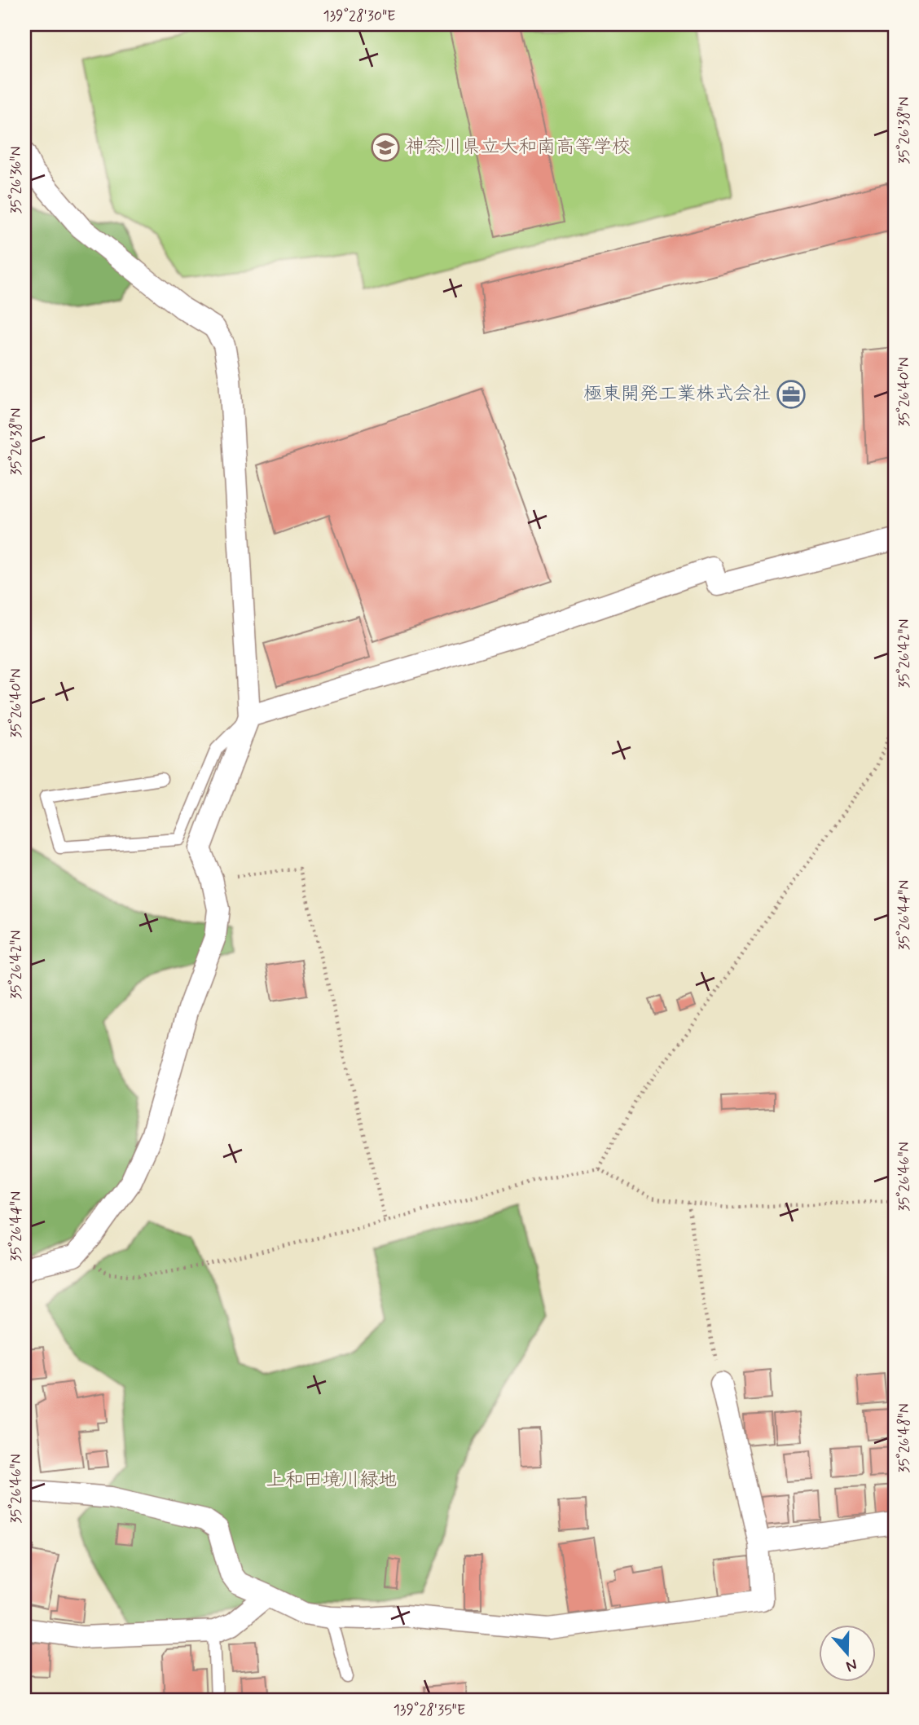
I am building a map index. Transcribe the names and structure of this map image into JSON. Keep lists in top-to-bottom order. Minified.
{"parks":["上和田境川緑地"],"places":{"school or university":["神奈川県立大和南高等学校"],"office":["極東開発工業株式会社"]},"north":"bottom","coordinates":["139°28'30\"E","35°26'38\"N","35°26'36\"N","35°26'40\"N","35°26'42\"N","35°26'44\"N","35°26'46\"N","35°26'48\"N","139°28'35\"E"]}
